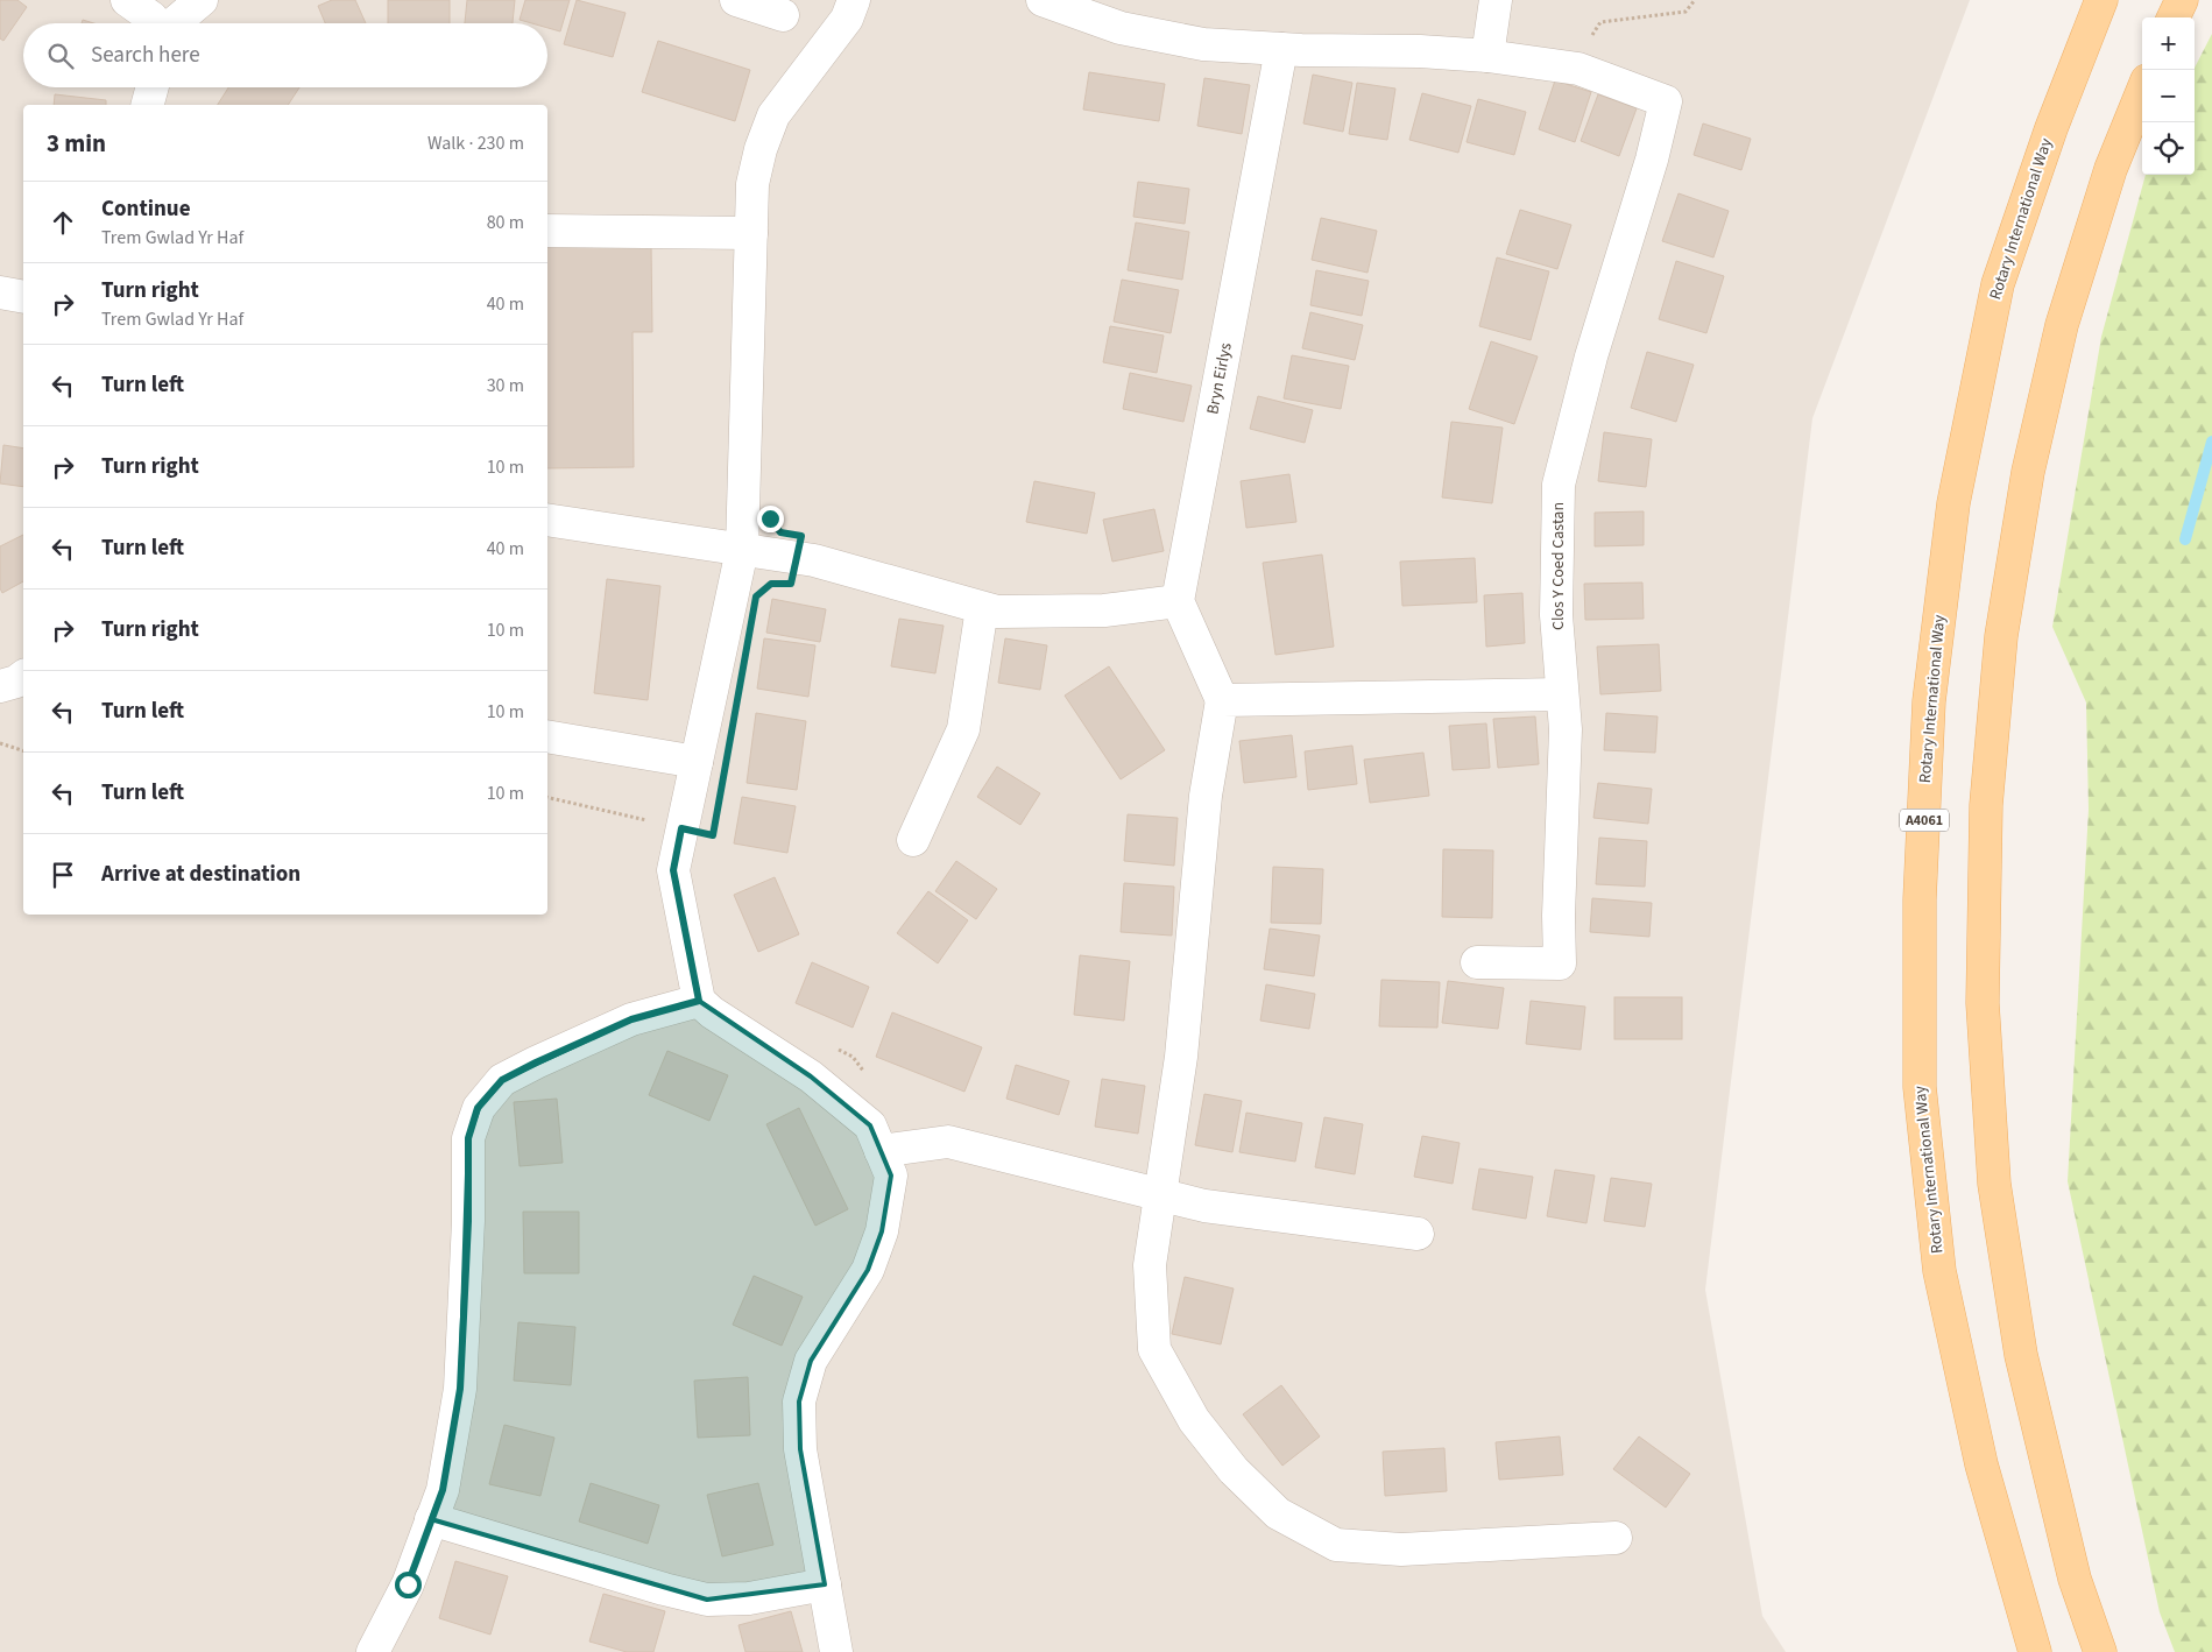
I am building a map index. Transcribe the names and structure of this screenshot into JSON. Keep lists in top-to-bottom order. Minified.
{"streets":{"main road":["Rotary International Way","A4061"],"street":["Bryn Eirlys","Clos Y Coed Castan"]},"page":{"map_buttons":["+","−"],"search":"Search here","heading":["3 min","Walk · 230 m"],"list":[["Continue","Trem Gwlad Yr Haf","80 m"],["Turn right","Trem Gwlad Yr Haf","40 m"],["Turn left","30 m"],["Turn right","10 m"],["Turn left","40 m"],["Turn right","10 m"],["Turn left","10 m"],["Turn left","10 m"],"Arrive at destination"]}}
